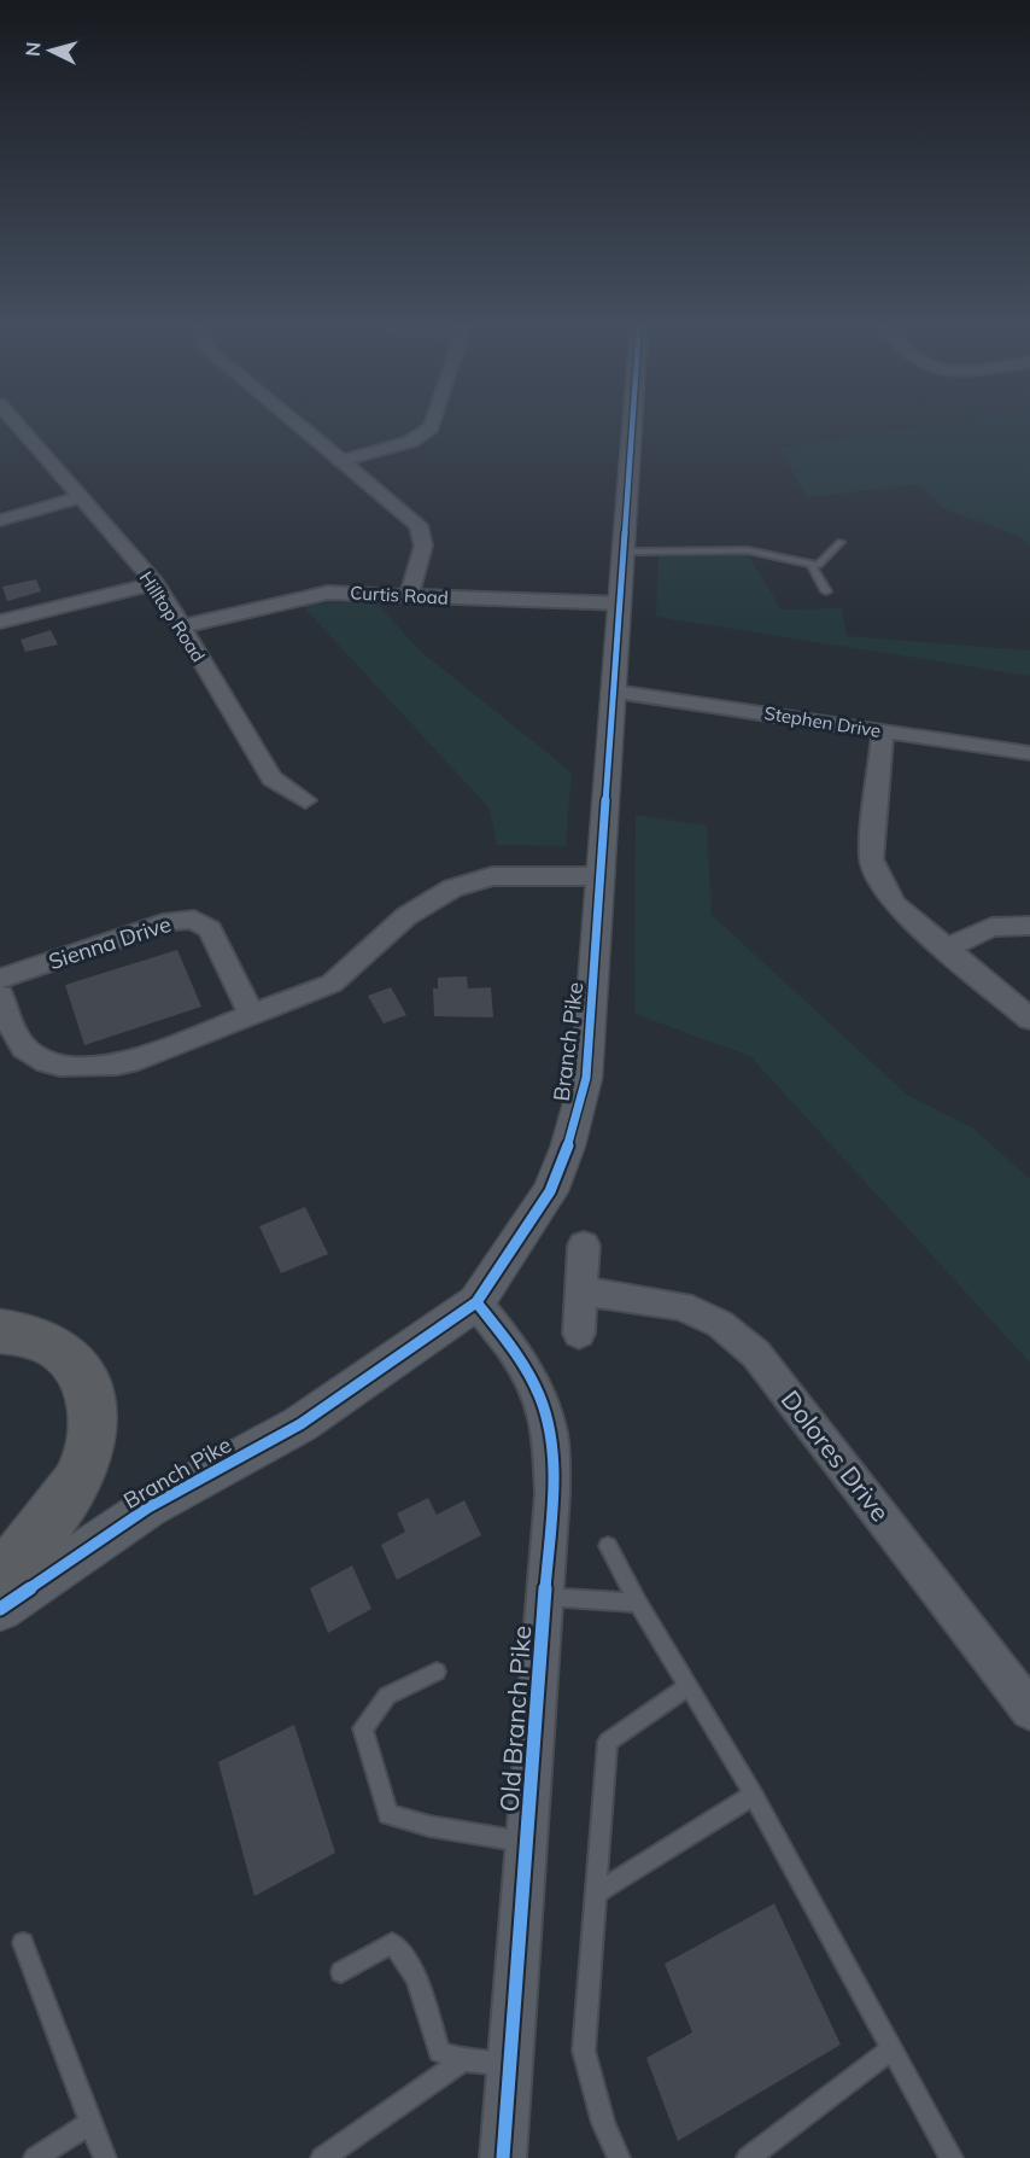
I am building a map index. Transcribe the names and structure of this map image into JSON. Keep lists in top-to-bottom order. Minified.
{"streets":{"street":["Curtis Road","Hilltop Road","Stephen Drive","Sienna Drive","Branch Pike","Dolores Drive","Old Branch Pike"]},"crossings":[["Curtis Road","Hilltop Road"],["Curtis Road","Branch Pike"],["Stephen Drive","Branch Pike"],["Branch Pike","Old Branch Pike"]],"north":"left"}
